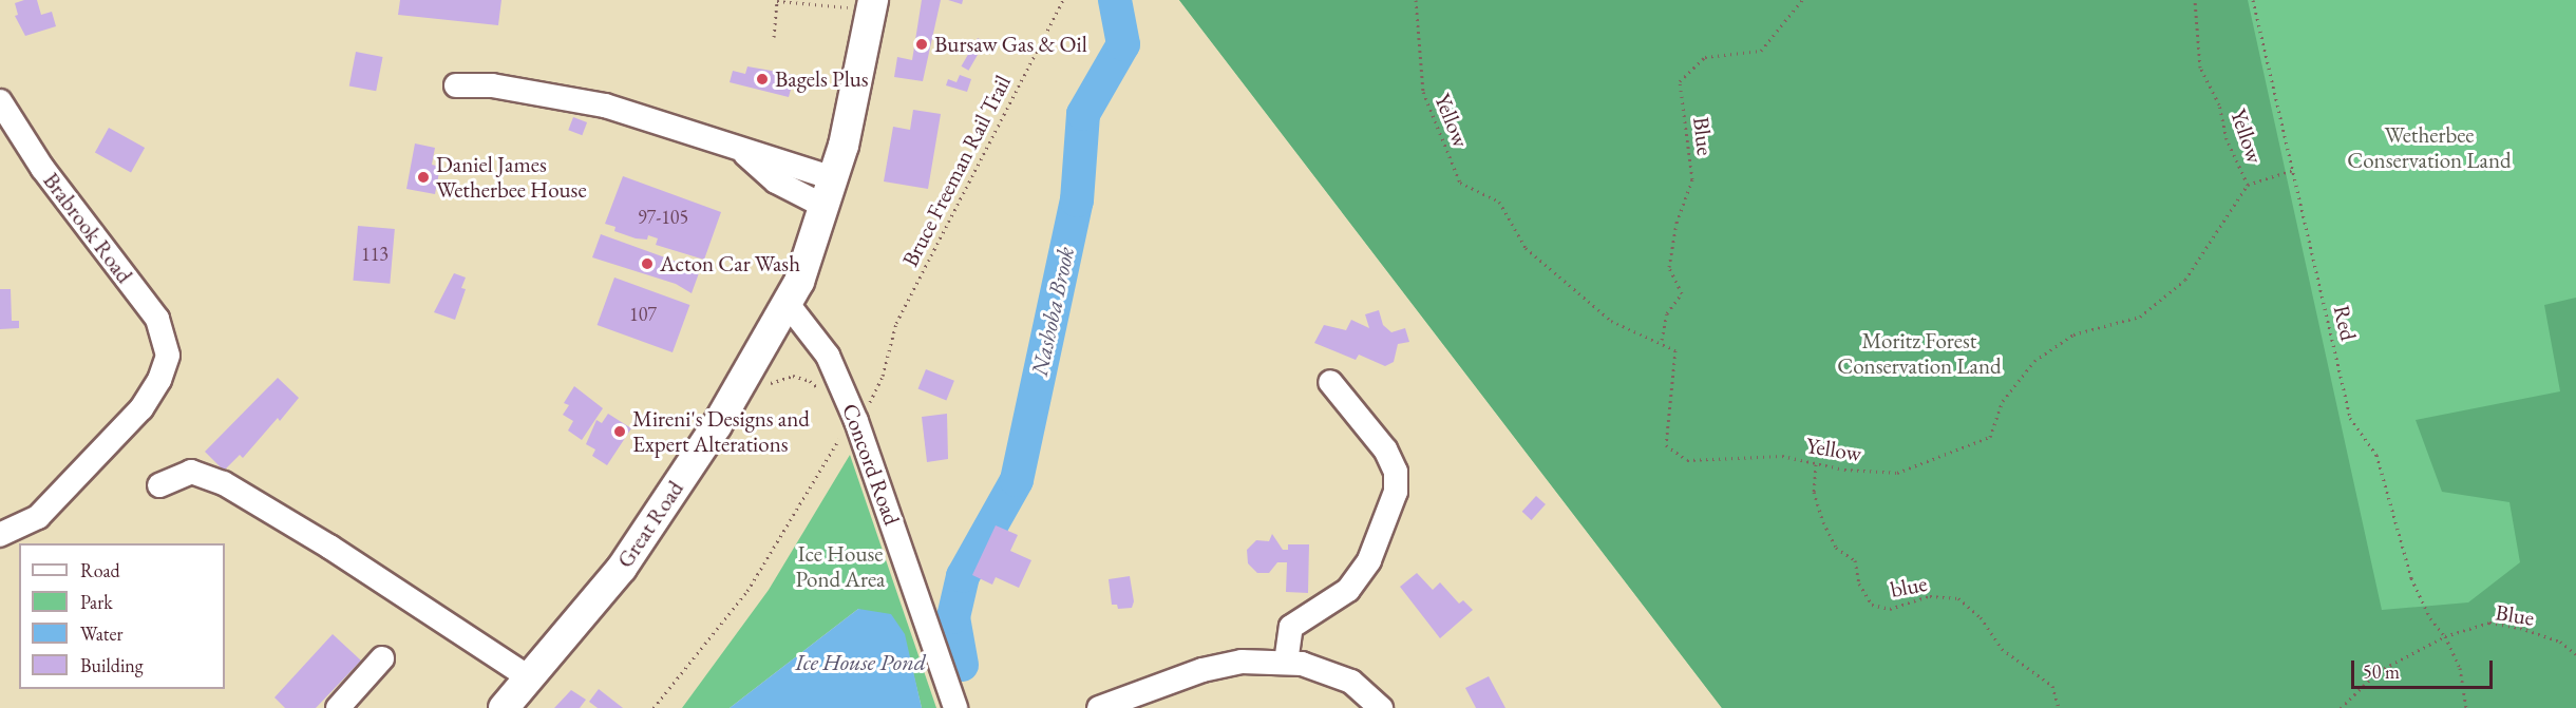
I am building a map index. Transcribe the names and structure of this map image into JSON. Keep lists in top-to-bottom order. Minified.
{"streets":{"main road":["Great Road"],"street":["Brabrook Road","Concord Road"],"path":["Yellow","Blue","Bruce Freeman Rail Trail","Red","blue"]},"crossings":[["Yellow","Blue"],["Yellow","blue"],["Blue","Red"],["Concord Road","Great Road"]],"water":["Nashoba Brook","Ice House Pond"],"parks":["Wetherbee Conservation Land","Moritz Forest Conservation Land","Ice House Pond Area"],"places":["Bursaw Gas & Oil","Bagels Plus","Daniel James Wetherbee House","Acton Car Wash","Mireni's Designs and Expert Alterations"],"house_numbers":["97-105","113","107"],"legend":["Road","Park","Water","Building"],"scale_bar":"50 m"}
